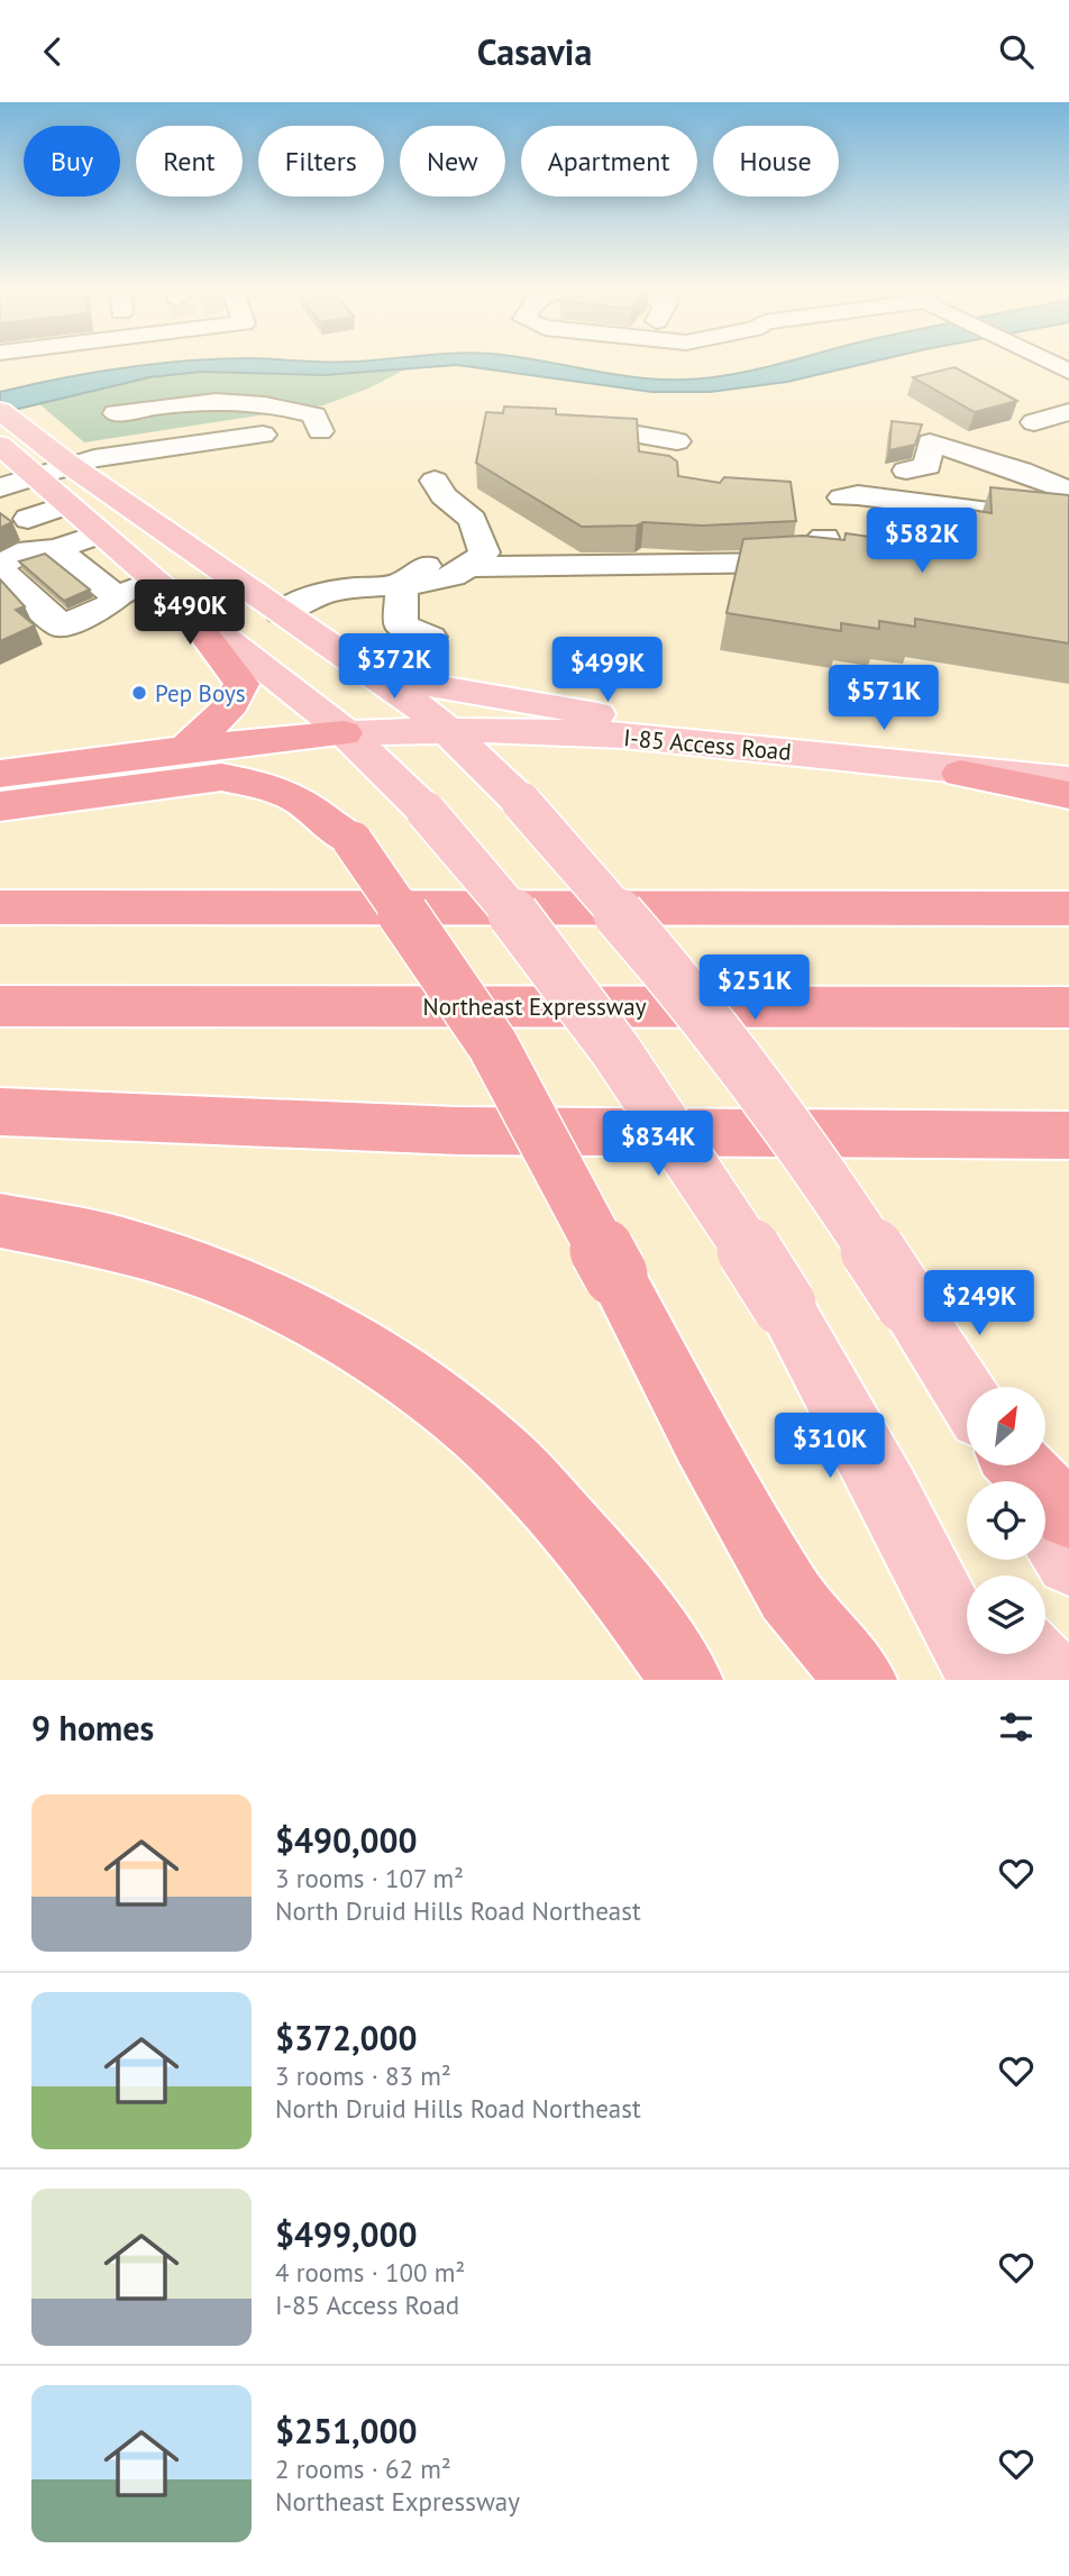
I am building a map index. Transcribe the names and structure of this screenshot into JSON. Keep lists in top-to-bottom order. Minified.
{"streets":{"highway":["Northeast Expressway"],"main road":["I-85 Access Road"]},"places":["Pep Boys"],"north":"top right","page":{"header":"Casavia","chip":["Buy","Rent","Filters","New","Apartment","House"],"price":["$582K","$490K","$372K","$499K","$571K","$251K","$834K","$249K","$310K"],"heading":"9 homes","list":[{"name":"$490,000","note":"3 rooms · 107 m² · North Druid Hills Road Northeast"},{"name":"$372,000","note":"3 rooms · 83 m² · North Druid Hills Road Northeast"},{"name":"$499,000","note":"4 rooms · 100 m² · I-85 Access Road"},{"name":"$251,000","note":"2 rooms · 62 m² · Northeast Expressway"}]}}
